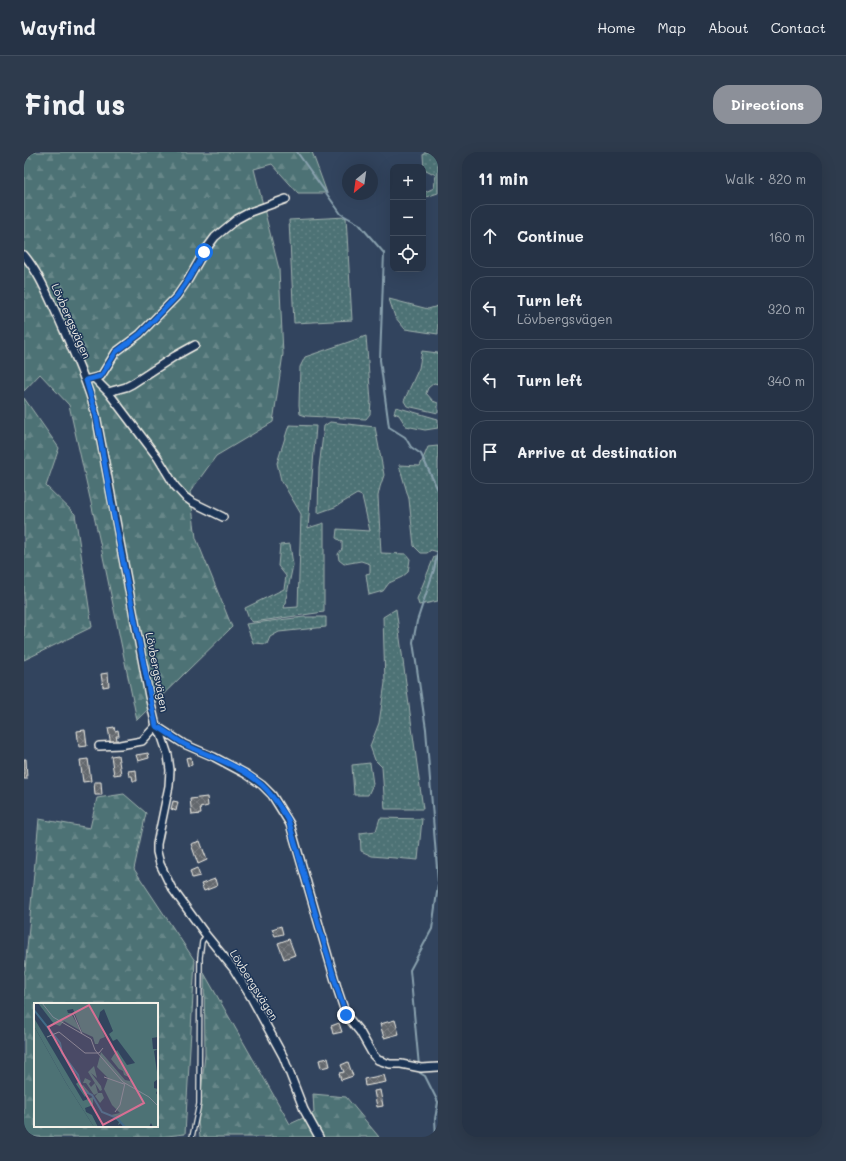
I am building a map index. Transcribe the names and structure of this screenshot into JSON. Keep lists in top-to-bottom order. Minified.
{"streets":{"street":["Lövbergsvägen"]},"north":"bottom left","page":{"header":"Wayfind","nav":["Home","Map","About","Contact"],"buttons":"Directions","title":"Find us","heading":["11 min","Walk · 820 m"],"map_buttons":["+","−"],"list":[["Continue","160 m"],["Turn left","Lövbergsvägen","320 m"],["Turn left","340 m"],"Arrive at destination"]}}
